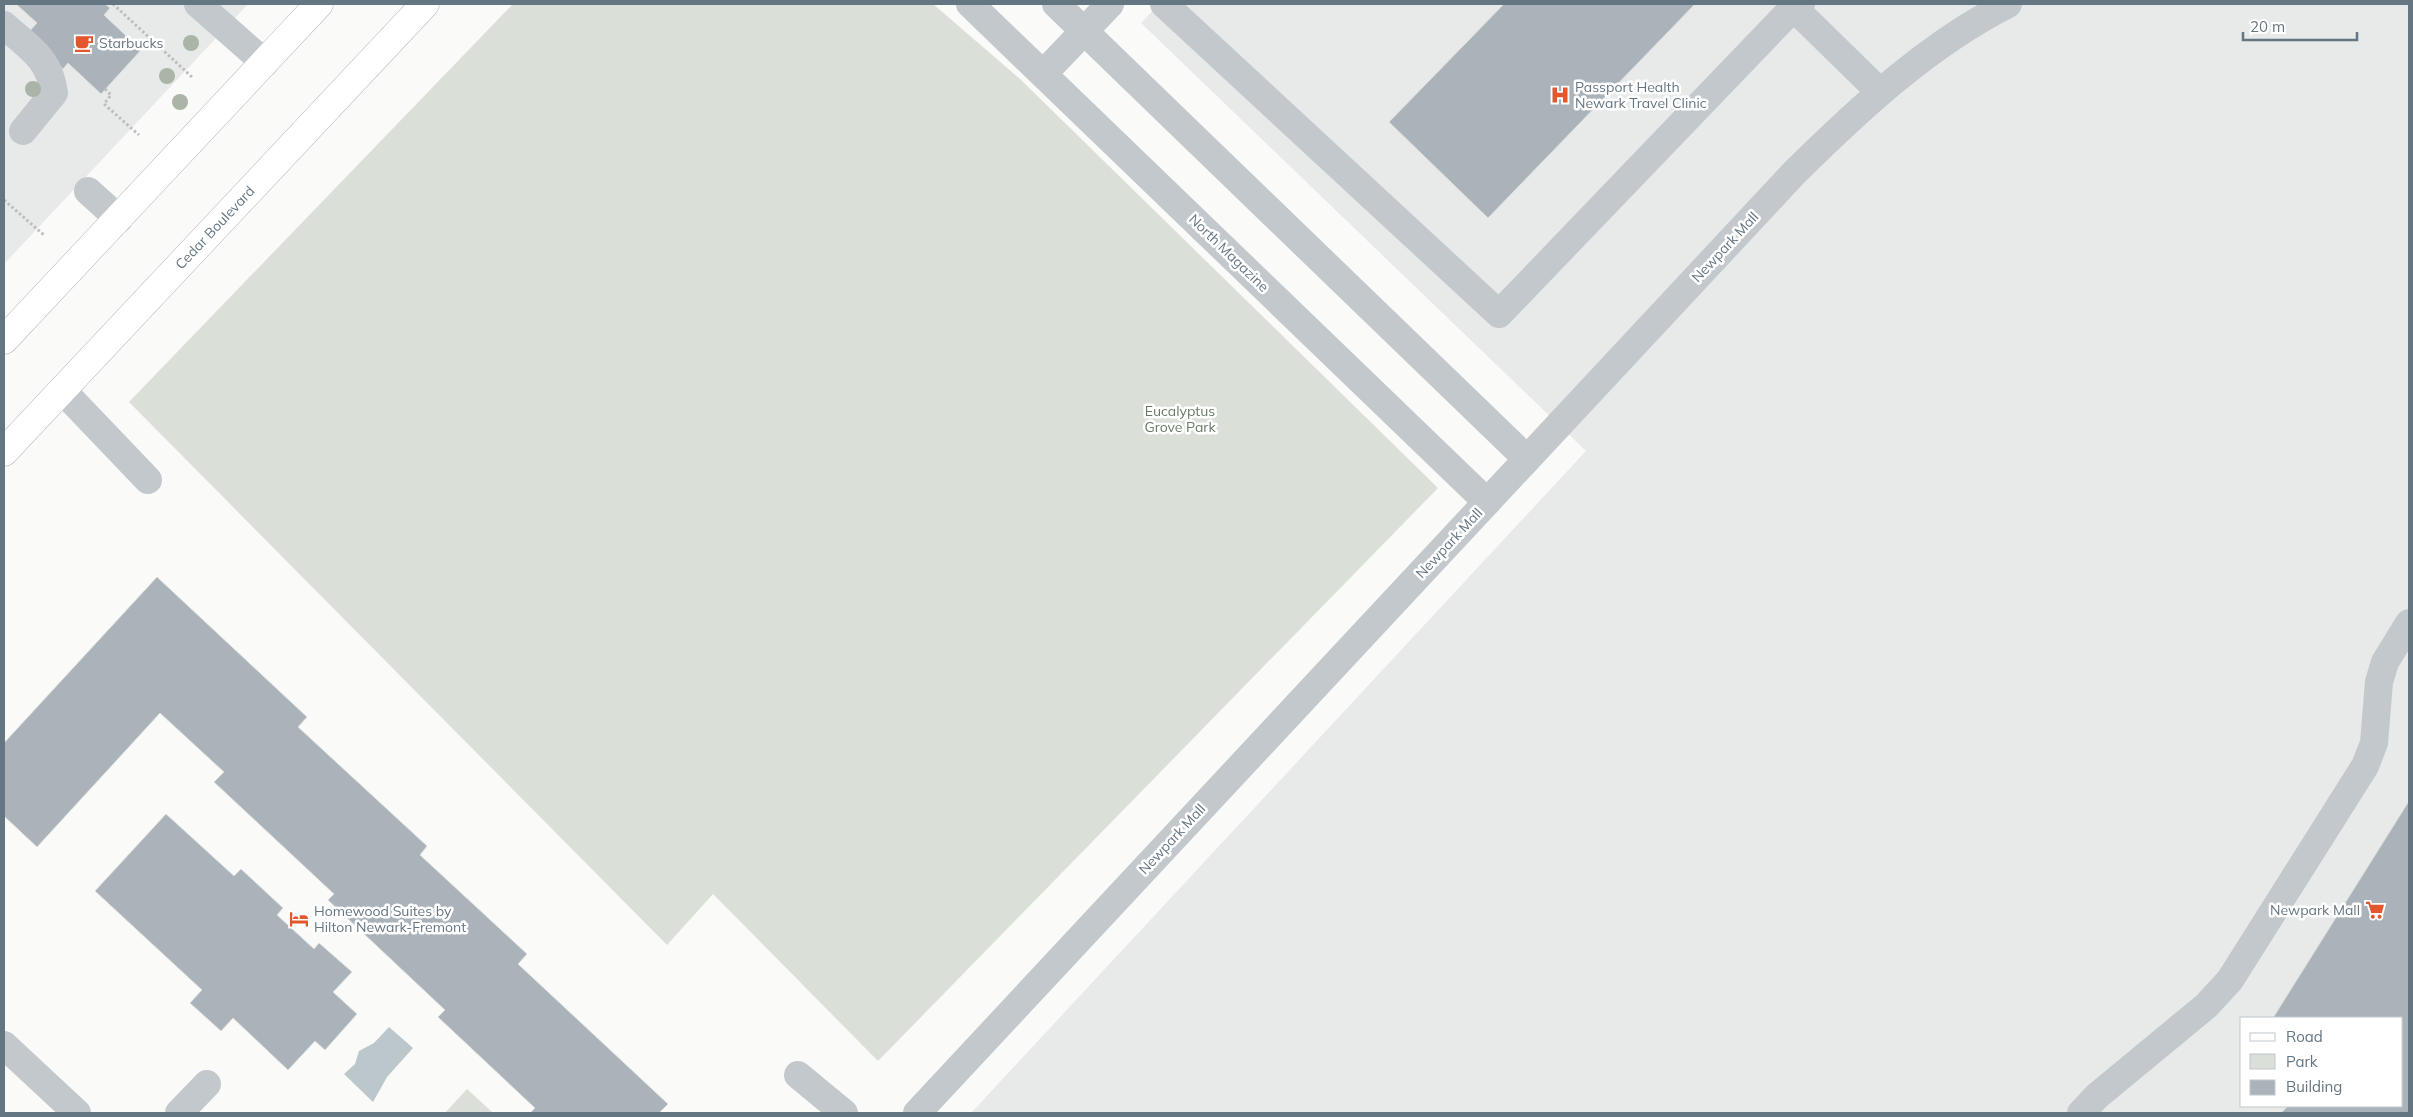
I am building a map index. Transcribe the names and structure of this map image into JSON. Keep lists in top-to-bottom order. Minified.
{"streets":{"main road":["Cedar Boulevard"],"street":["Newpark Mall","North Magazine"]},"crossings":[["Newpark Mall","North Magazine"]],"parks":["Eucalyptus Grove Park"],"places":{"cafe":["Starbucks"],"hospital":["Passport Health Newark Travel Clinic"],"supermarket":["Newpark Mall"],"hotel":["Homewood Suites by Hilton Newark-Fremont"]},"legend":["Road","Park","Building"],"scale_bar":"20 m"}
